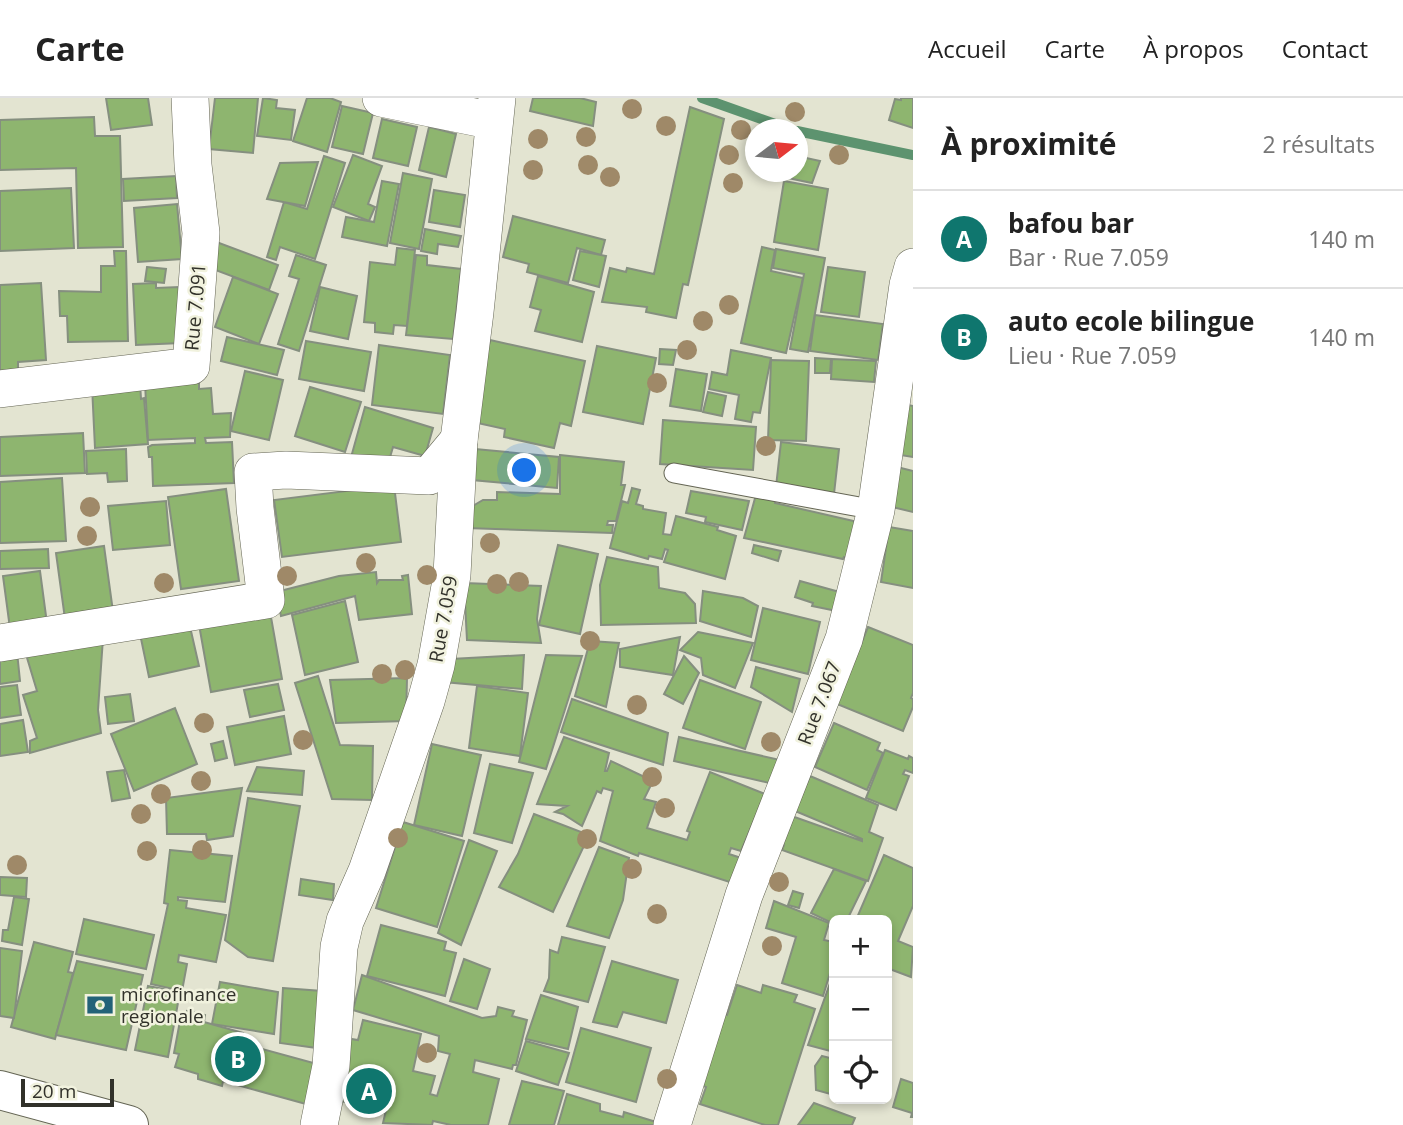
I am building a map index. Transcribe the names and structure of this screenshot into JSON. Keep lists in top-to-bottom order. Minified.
{"streets":{"street":["Rue 7.091","Rue 7.059","Rue 7.067"]},"places":{"bank":["microfinance regionale"]},"scale_bar":"20 m","north":"right","page":{"header":"Carte","nav":["Accueil","Carte","À propos","Contact"],"heading":["À proximité","2 résultats"],"list":[{"mark":"A","name":"bafou bar","note":"Bar · Rue 7.059","value":"140 m"},{"mark":"B","name":"auto ecole bilingue","note":"Lieu · Rue 7.059","value":"140 m"}],"map_buttons":["+","−"],"pins":["B","A"],"scale":"20 m"}}
